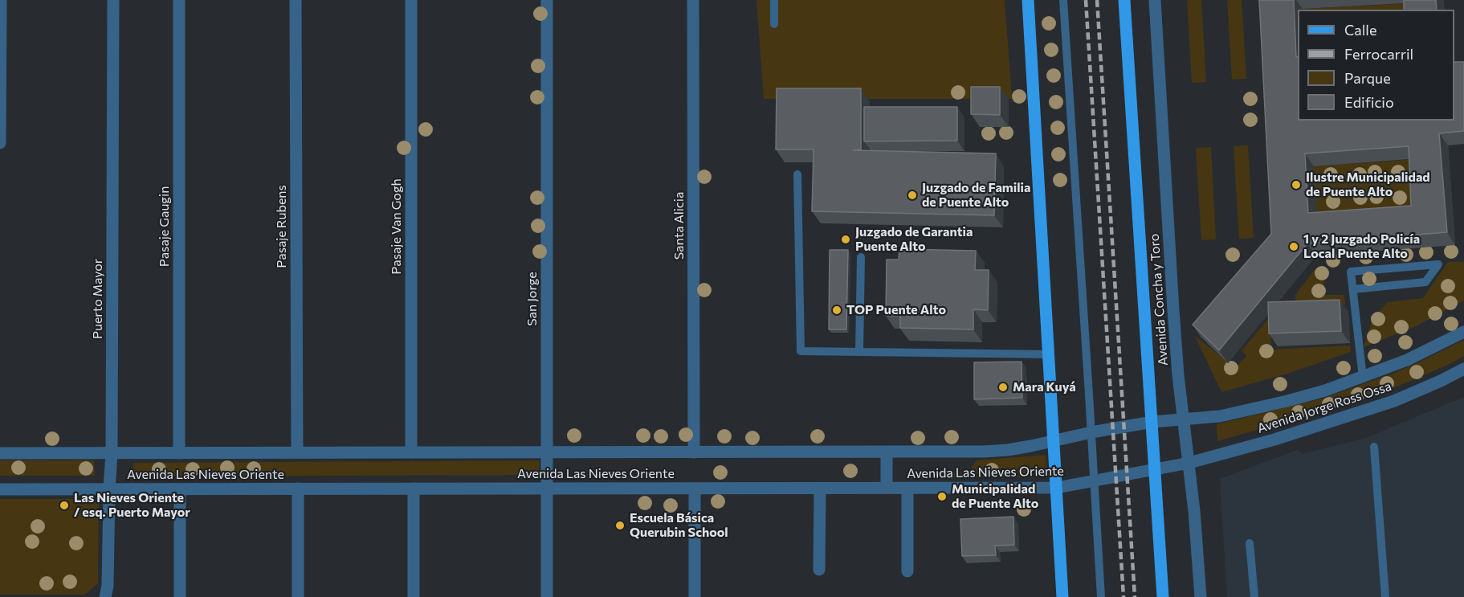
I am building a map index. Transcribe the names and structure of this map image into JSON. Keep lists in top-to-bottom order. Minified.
{"streets":{"main road":["Avenida Concha y Toro"],"street":["Santa Alicia","Pasaje Gaugin","Pasaje Rubens","Pasaje Van Gogh","Puerto Mayor","San Jorge","Avenida Jorge Ross Ossa","Avenida Las Nieves Oriente"]},"crossings":[["Santa Alicia","Avenida Las Nieves Oriente"],["Pasaje Gaugin","Avenida Las Nieves Oriente"],["Pasaje Rubens","Avenida Las Nieves Oriente"],["Pasaje Van Gogh","Avenida Las Nieves Oriente"],["Puerto Mayor","Avenida Las Nieves Oriente"],["San Jorge","Avenida Las Nieves Oriente"],["Avenida Concha y Toro","Avenida Jorge Ross Ossa"],["Avenida Concha y Toro","Avenida Las Nieves Oriente"],["Avenida Jorge Ross Ossa","Avenida Las Nieves Oriente"]],"places":["Ilustre Municipalidad de Puente Alto","Juzgado de Familia de Puente Alto","Juzgado de Garantia Puente Alto","1 y 2 Juzgado Policía Local Puente Alto","TOP Puente Alto","Mara Kuyá","Municipalidad de Puente Alto","Las Nieves Oriente / esq. Puerto Mayor","Escuela Básica Querubin School"],"legend":["Calle","Ferrocarril","Parque","Edificio"]}
